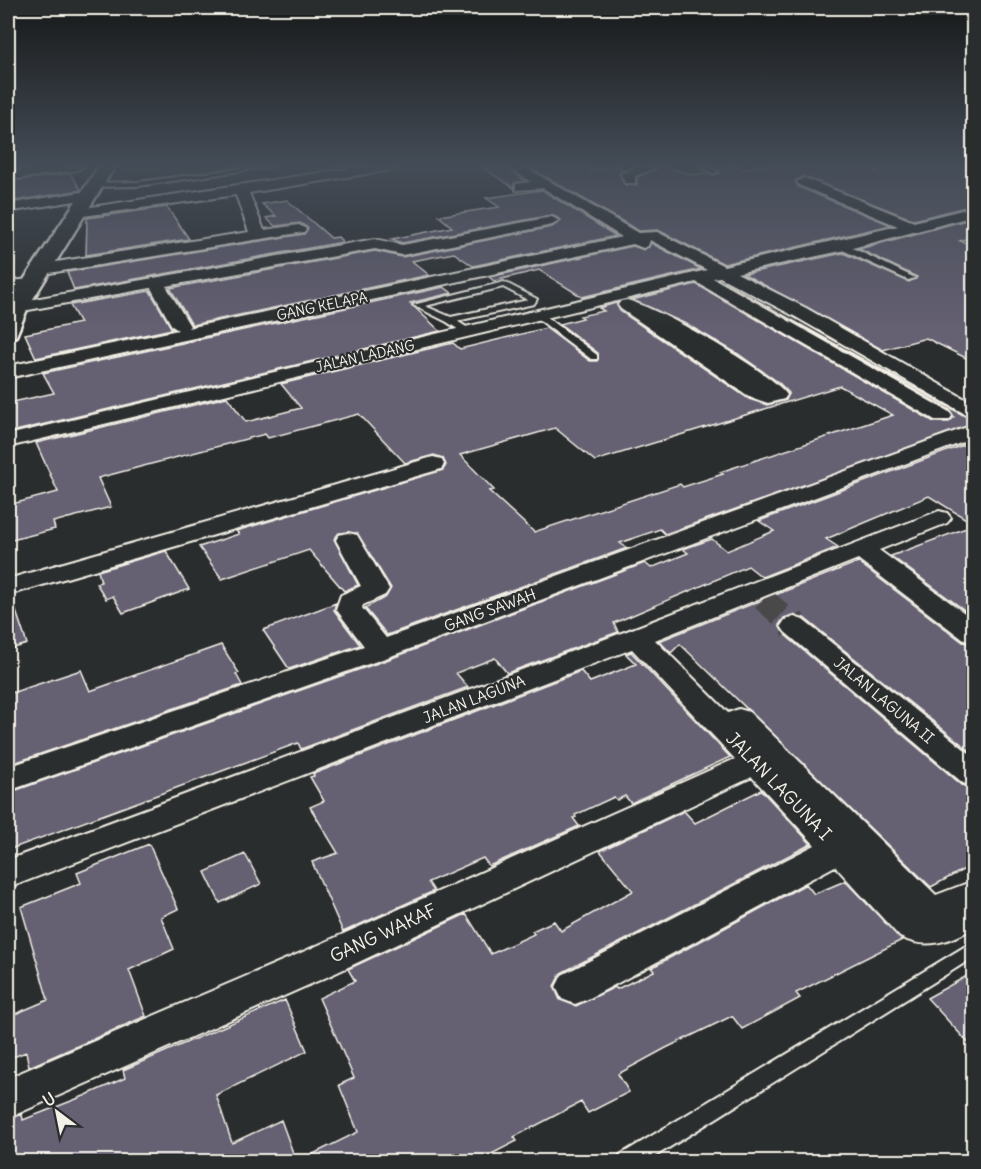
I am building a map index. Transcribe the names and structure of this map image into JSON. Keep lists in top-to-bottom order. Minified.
{"streets":{"street":["GANG KELAPA","JALAN LADANG","GANG SAWAH","JALAN LAGUNA","JALAN LAGUNA II","JALAN LAGUNA I","GANG WAKAF"]},"crossings":[["JALAN LAGUNA","JALAN LAGUNA I"],["JALAN LAGUNA I","GANG WAKAF"]],"north":"top left"}
